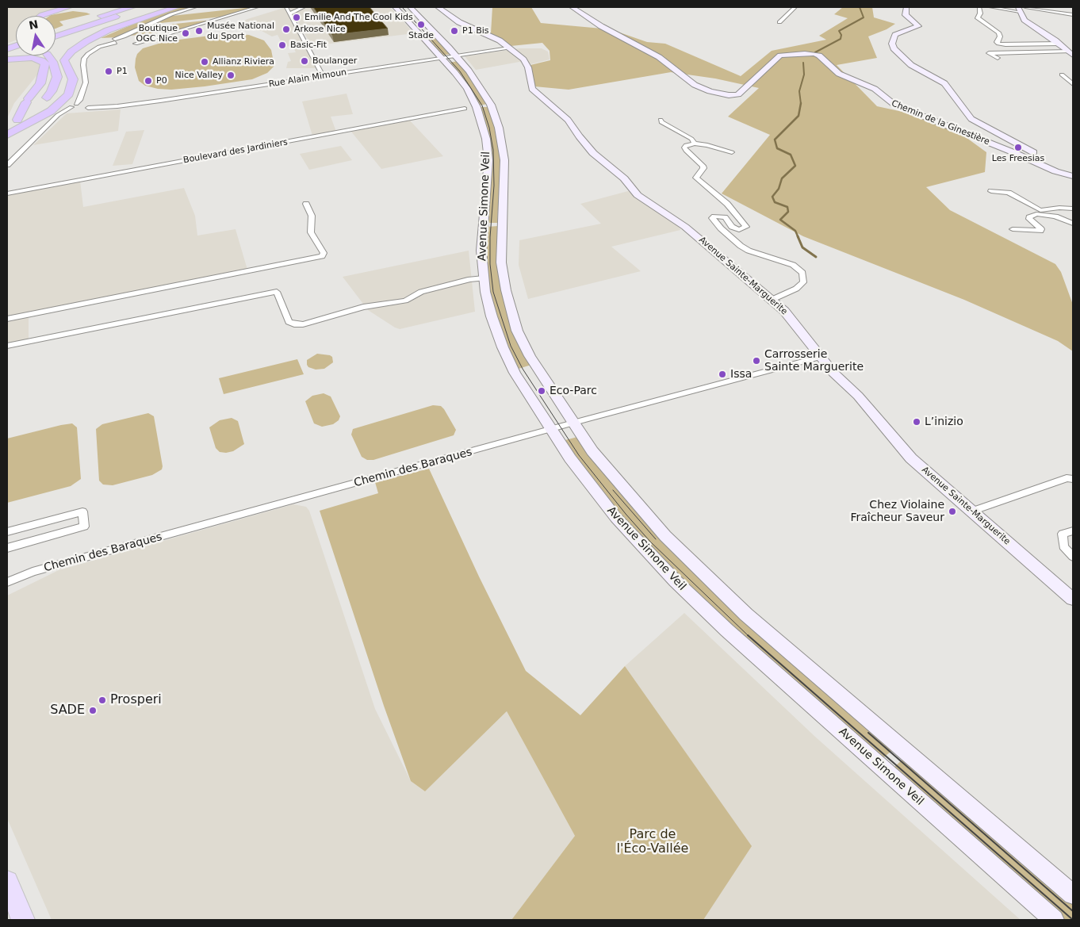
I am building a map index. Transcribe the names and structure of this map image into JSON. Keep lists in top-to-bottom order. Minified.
{"streets":{"main road":["Chemin de la Ginestière","Avenue Simone Veil","Avenue Sainte-Marguerite"],"street":["Rue Alain Mimoun","Boulevard des Jardiniers","Chemin des Baraques"]},"crossings":[["Rue Alain Mimoun","Avenue Simone Veil"],["Rue Alain Mimoun","Avenue Sainte-Marguerite"],["Avenue Simone Veil","Chemin des Baraques"],["Avenue Sainte-Marguerite","Chemin des Baraques"]],"parks":["Parc de l'Éco-Vallée"],"places":["Emilie And The Cool Kids","Stade","Arkose Nice","Musée National du Sport","P1 Bis","Boutique OGC Nice","Basic-Fit","Boulanger","Allianz Riviera","P1","Nice Valley","P0","Les Freesias","Carrosserie Sainte Marguerite","Issa","Eco-Parc","L’inizio","Chez Violaine Fraîcheur Saveur","Prosperi","SADE"],"north":"top"}
